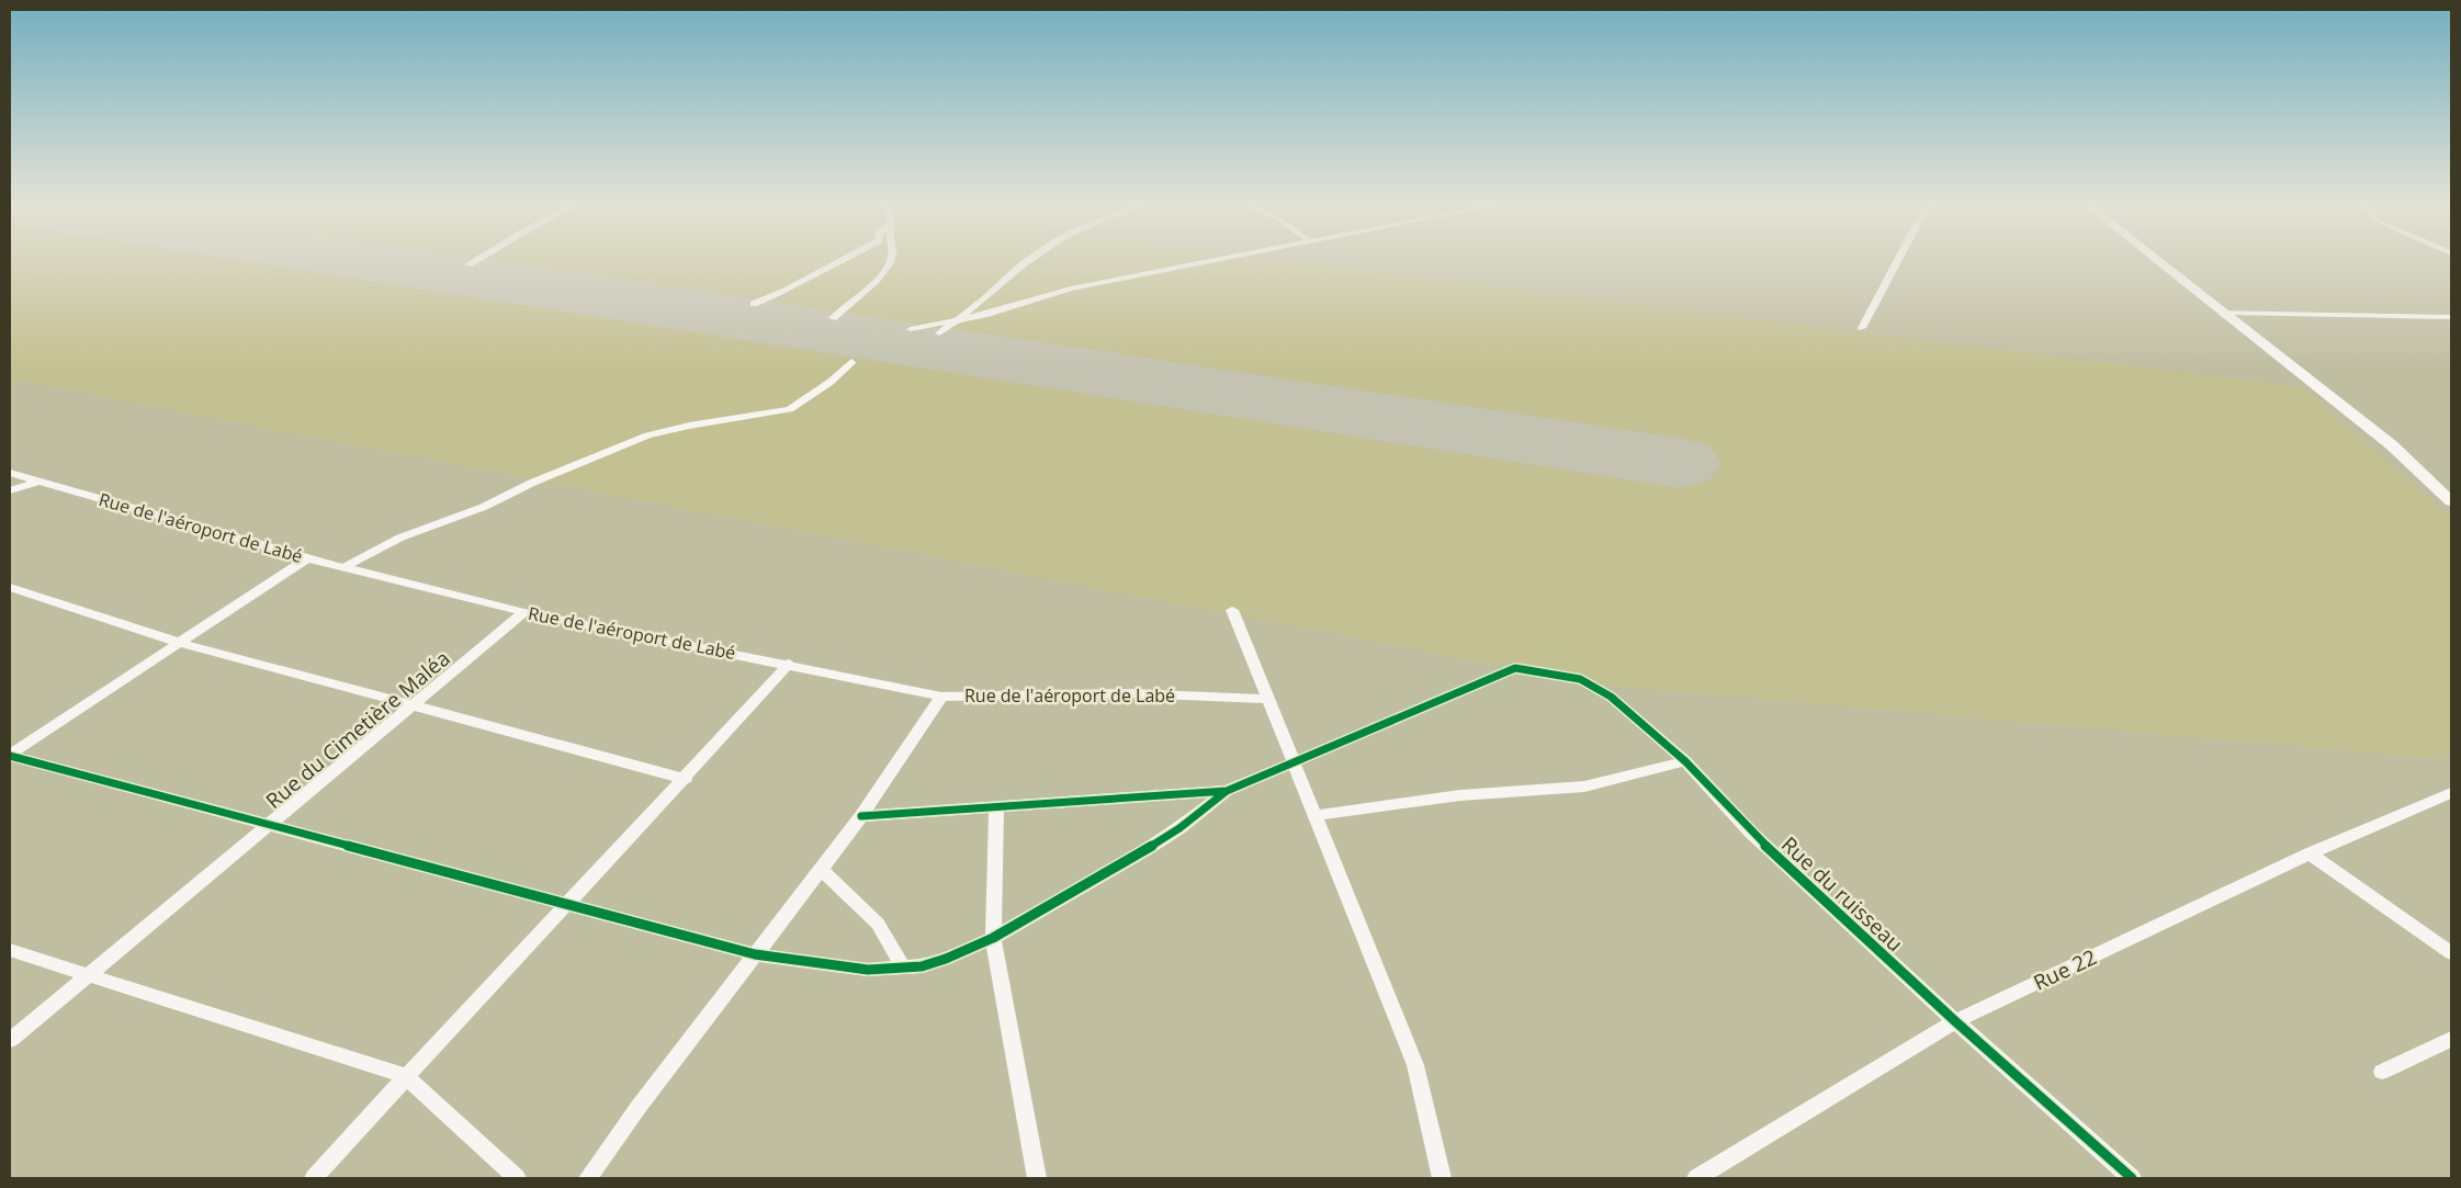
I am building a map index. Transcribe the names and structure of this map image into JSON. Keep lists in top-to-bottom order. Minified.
{"streets":{"street":["Rue de l'aéroport de Labé","Rue du Cimetière Maléa","Rue du ruisseau","Rue 22"]},"crossings":[["Rue de l'aéroport de Labé","Rue du Cimetière Maléa"],["Rue du ruisseau","Rue 22"]]}
